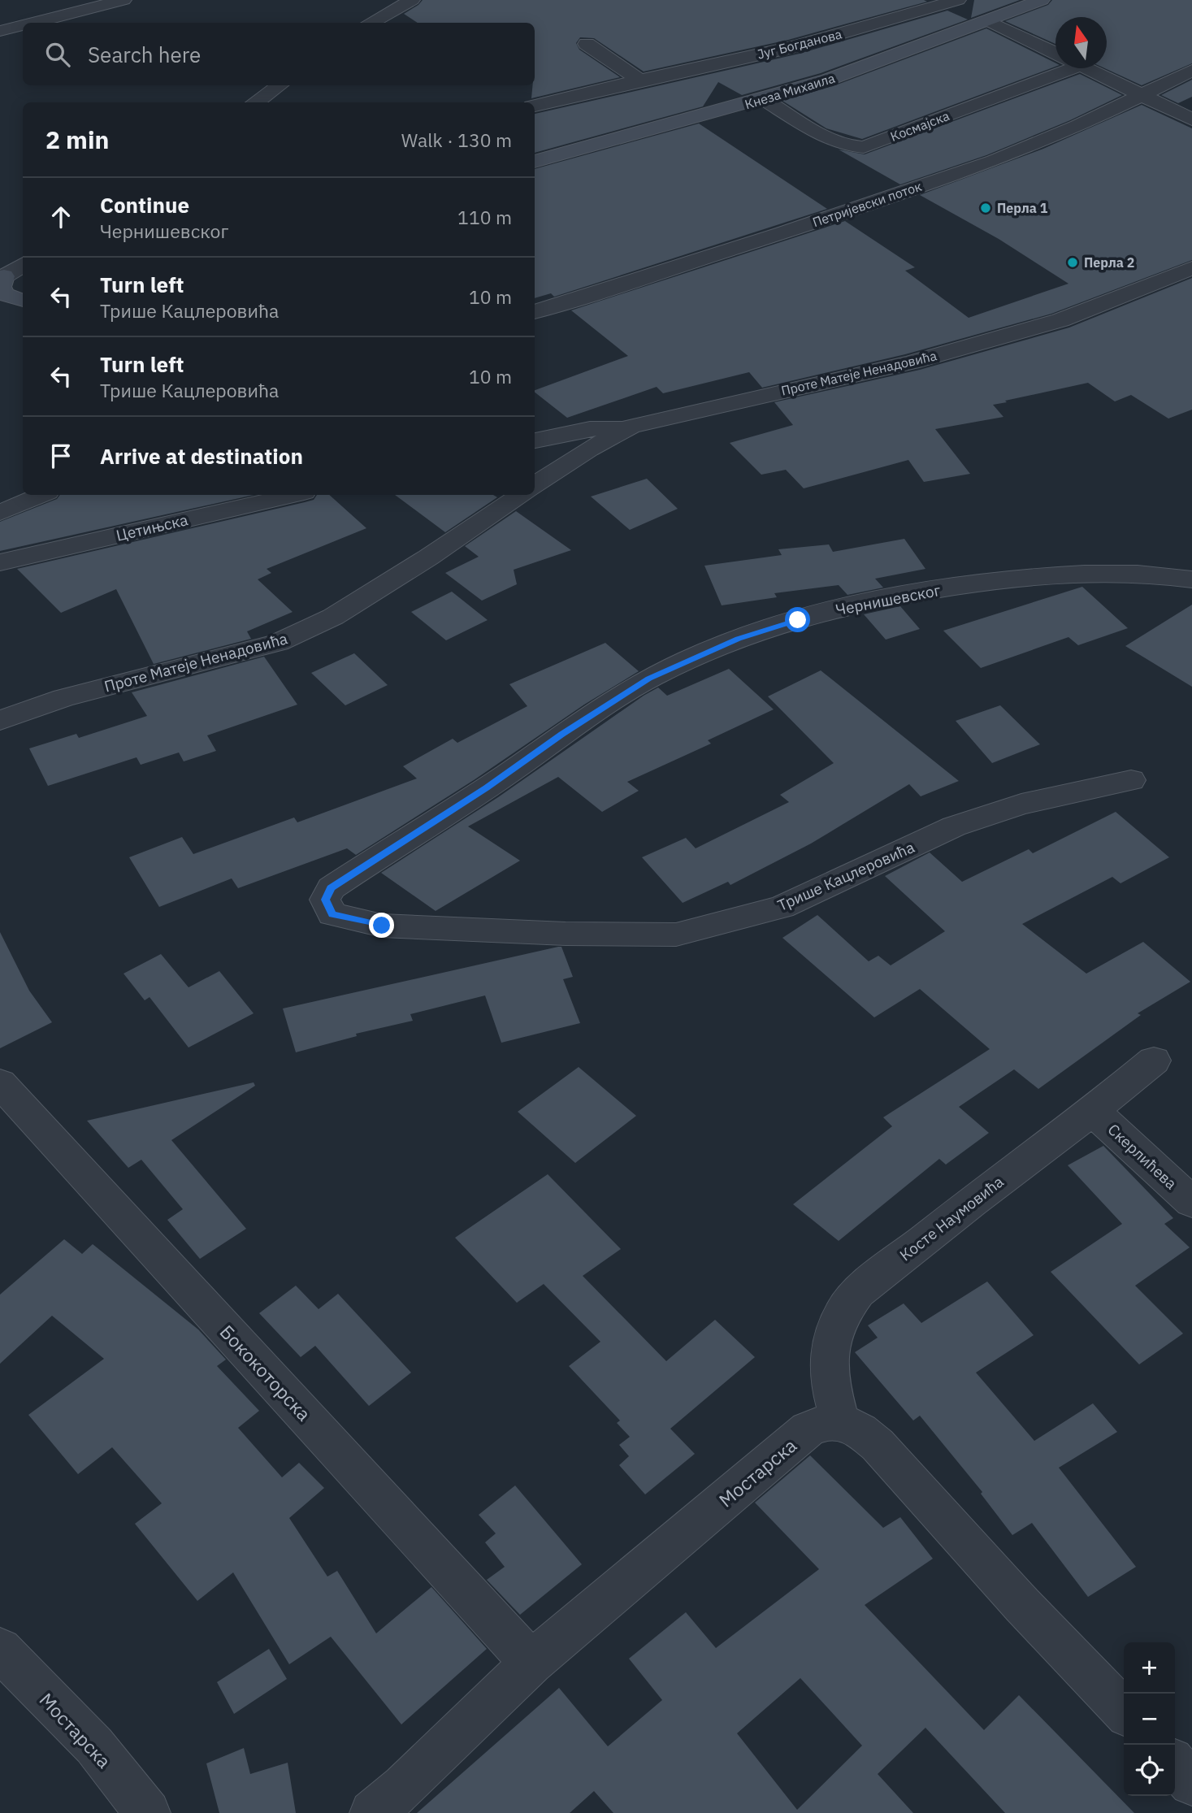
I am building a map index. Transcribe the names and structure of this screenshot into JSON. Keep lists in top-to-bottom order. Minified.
{"streets":{"main road":["Кнеза Михаила"],"street":["Југ Богданова","Космајска","Петријевски поток","Проте Матеје Ненадовића","Цетињска","Чернишевског","Трише Кацлеровића","Скерлићева","Косте Наумовића","Бококоторска","Мостарска"]},"crossings":[["Кнеза Михаила","Космајска"],["Чернишевског","Трише Кацлеровића"],["Скерлићева","Косте Наумовића"],["Косте Наумовића","Мостарска"],["Бококоторска","Мостарска"]],"places":["Перла 1","Перла 2"],"north":"top","page":{"search":"Search here","heading":["2 min","Walk · 130 m"],"list":[["Continue","Чернишевског","110 m"],["Turn left","Трише Кацлеровића","10 m"],["Turn left","Трише Кацлеровића","10 m"],"Arrive at destination"],"map_buttons":["+","−"]}}
